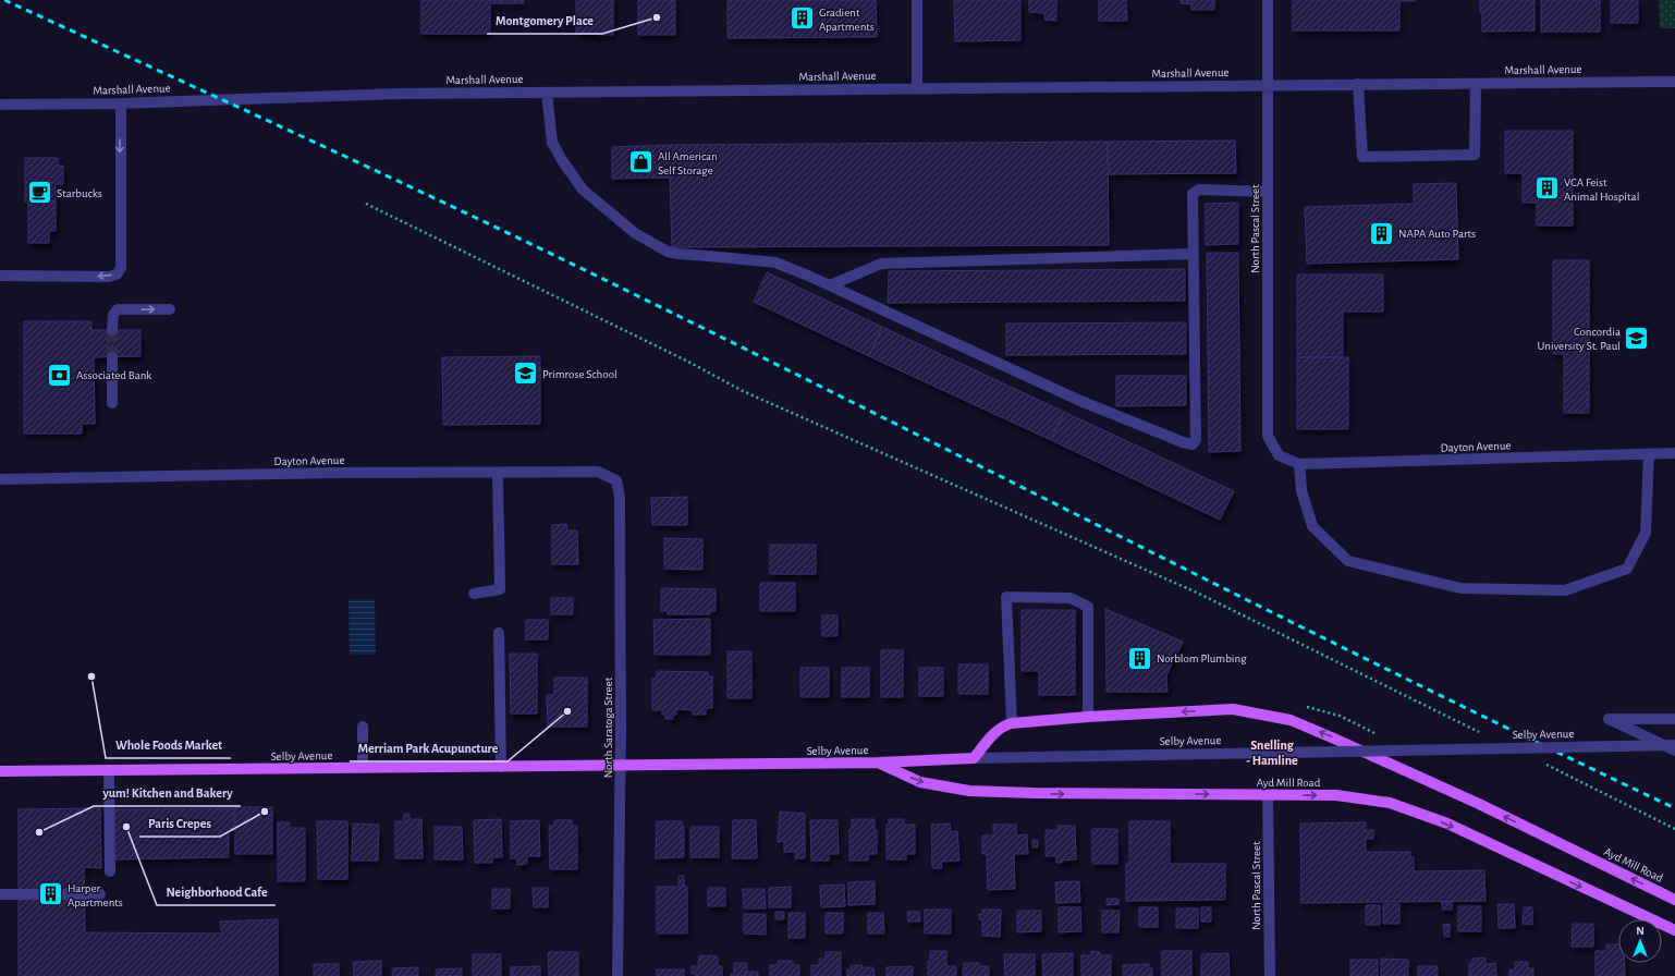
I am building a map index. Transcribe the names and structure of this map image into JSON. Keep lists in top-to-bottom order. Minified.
{"streets":{"main road":["Selby Avenue","Ayd Mill Road"],"street":["Marshall Avenue","North Pascal Street","Dayton Avenue","North Saratoga Street"]},"crossings":[["Marshall Avenue","North Pascal Street"],["North Pascal Street","Dayton Avenue"],["North Pascal Street","Ayd Mill Road"],["Dayton Avenue","North Saratoga Street"],["North Saratoga Street","Selby Avenue"],["Selby Avenue","Ayd Mill Road"]],"districts":["Snelling - Hamline"],"places":{"other":["Montgomery Place","Whole Foods Market","Merriam Park Acupuncture","Paris Crepes","Neighborhood Cafe","yum! Kitchen and Bakery"],"building":["Gradient Apartments","VCA Feist Animal Hospital","NAPA Auto Parts","Norblom Plumbing","Harper Apartments"],"shop":["All American Self Storage"],"cafe":["Starbucks"],"school or university":["Concordia University St. Paul","Primrose School"],"bank":["Associated Bank"]},"north":"top"}
